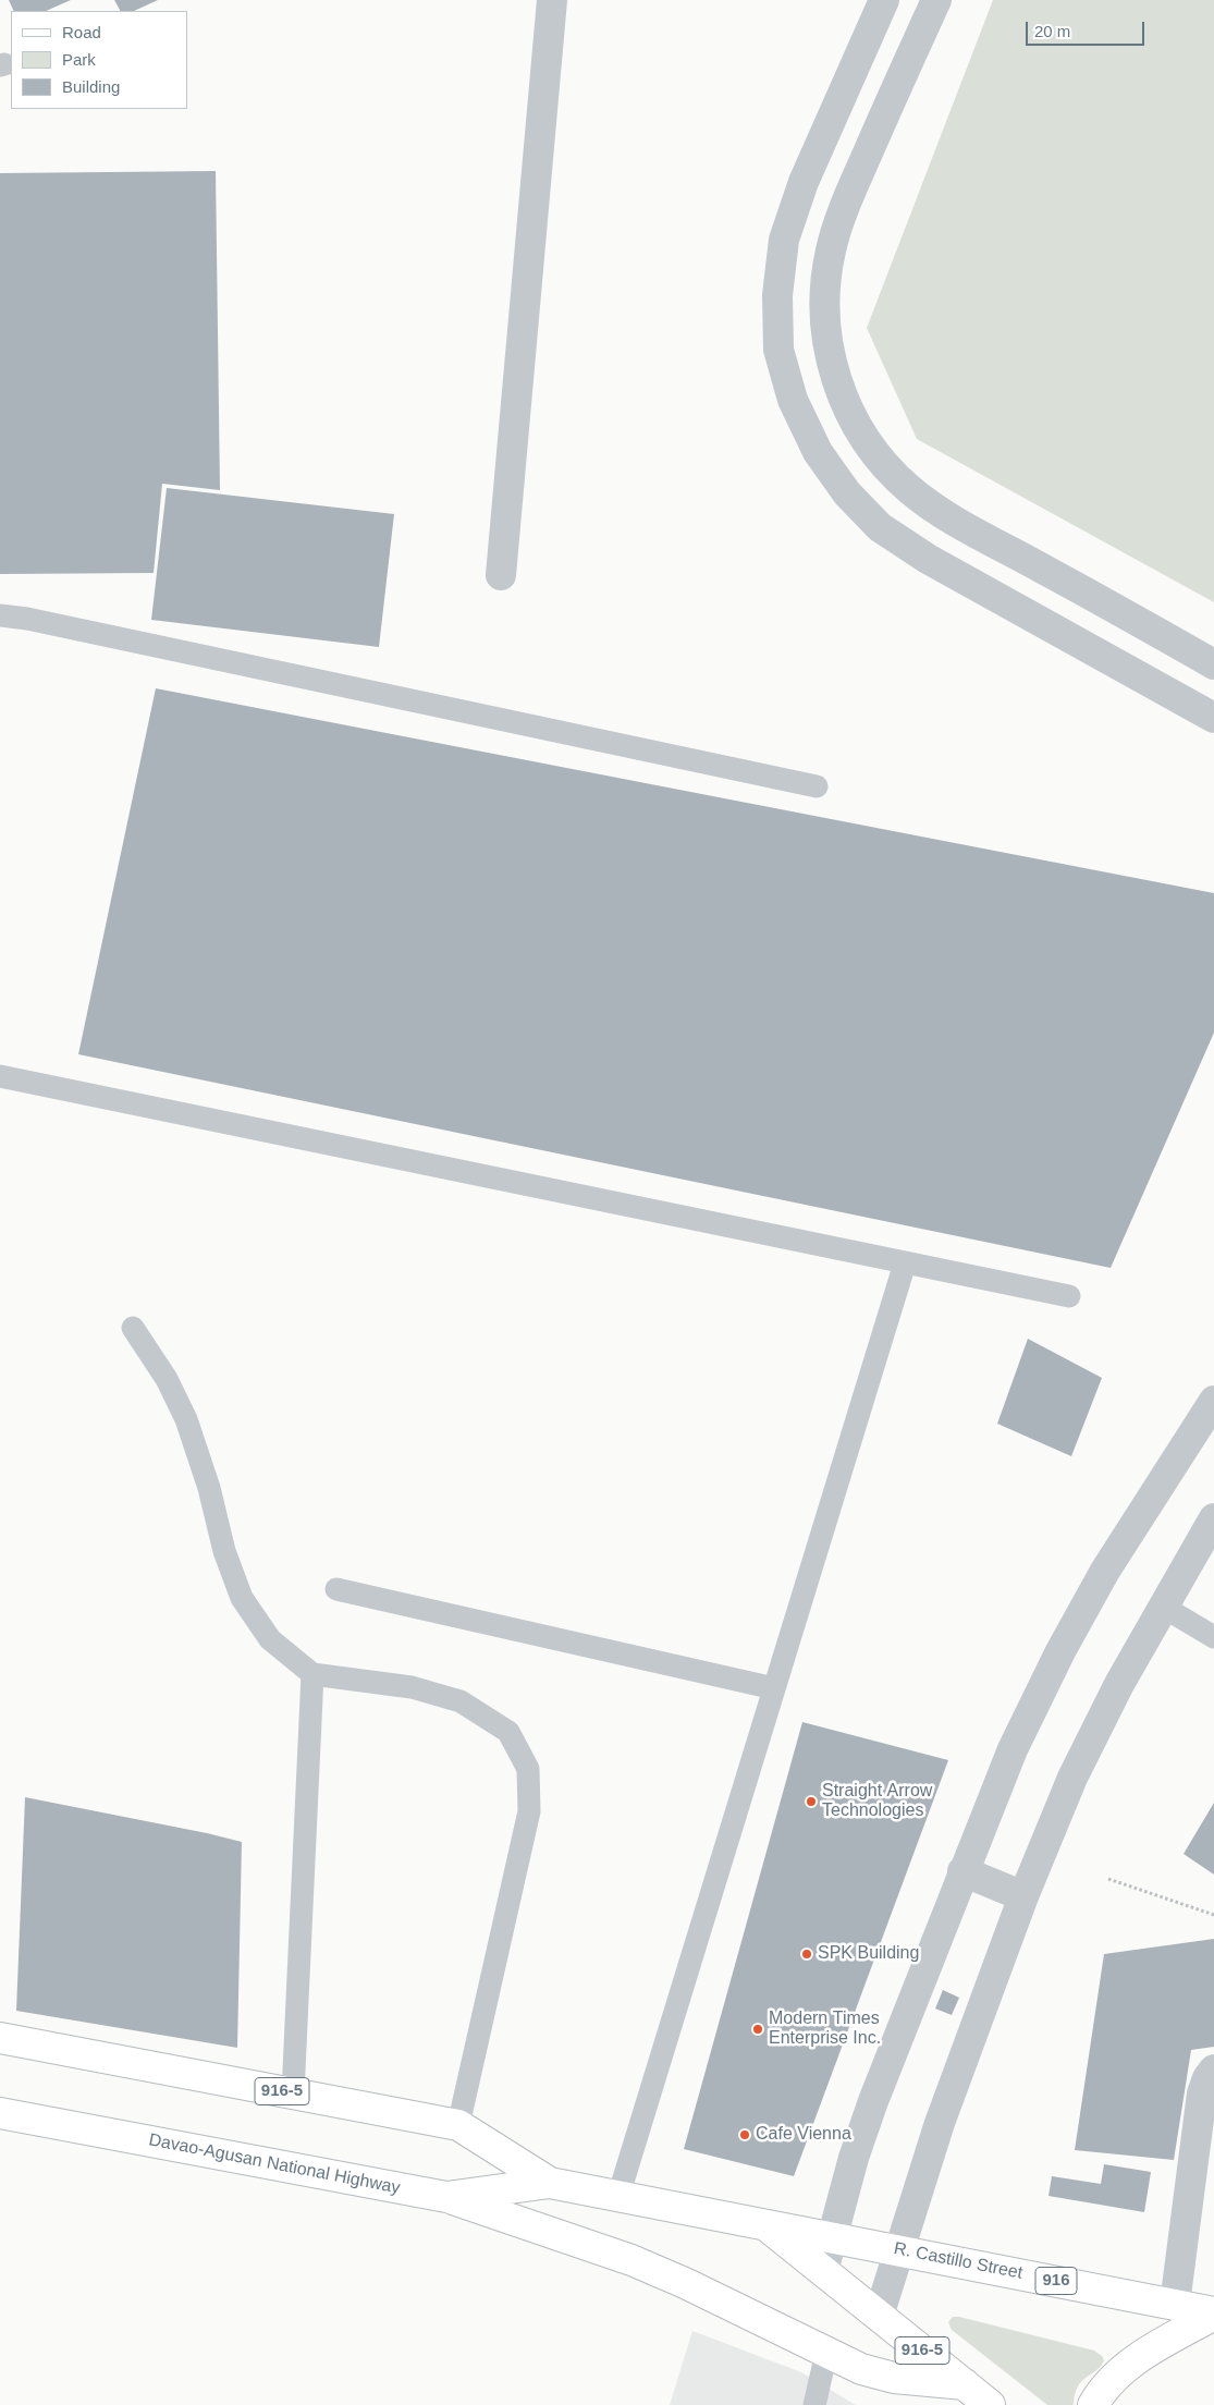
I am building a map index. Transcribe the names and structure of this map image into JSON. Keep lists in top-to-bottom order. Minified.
{"streets":{"main road":["916-5","Davao-Agusan National Highway","R. Castillo Street","916"]},"crossings":[["916-5","Davao-Agusan National Highway"],["916-5","R. Castillo Street"],["Davao-Agusan National Highway","R. Castillo Street"]],"places":["Straight Arrow Technologies","SPK Building","Modern Times Enterprise Inc.","Cafe Vienna"],"legend":["Road","Park","Building"],"scale_bar":"20 m"}
